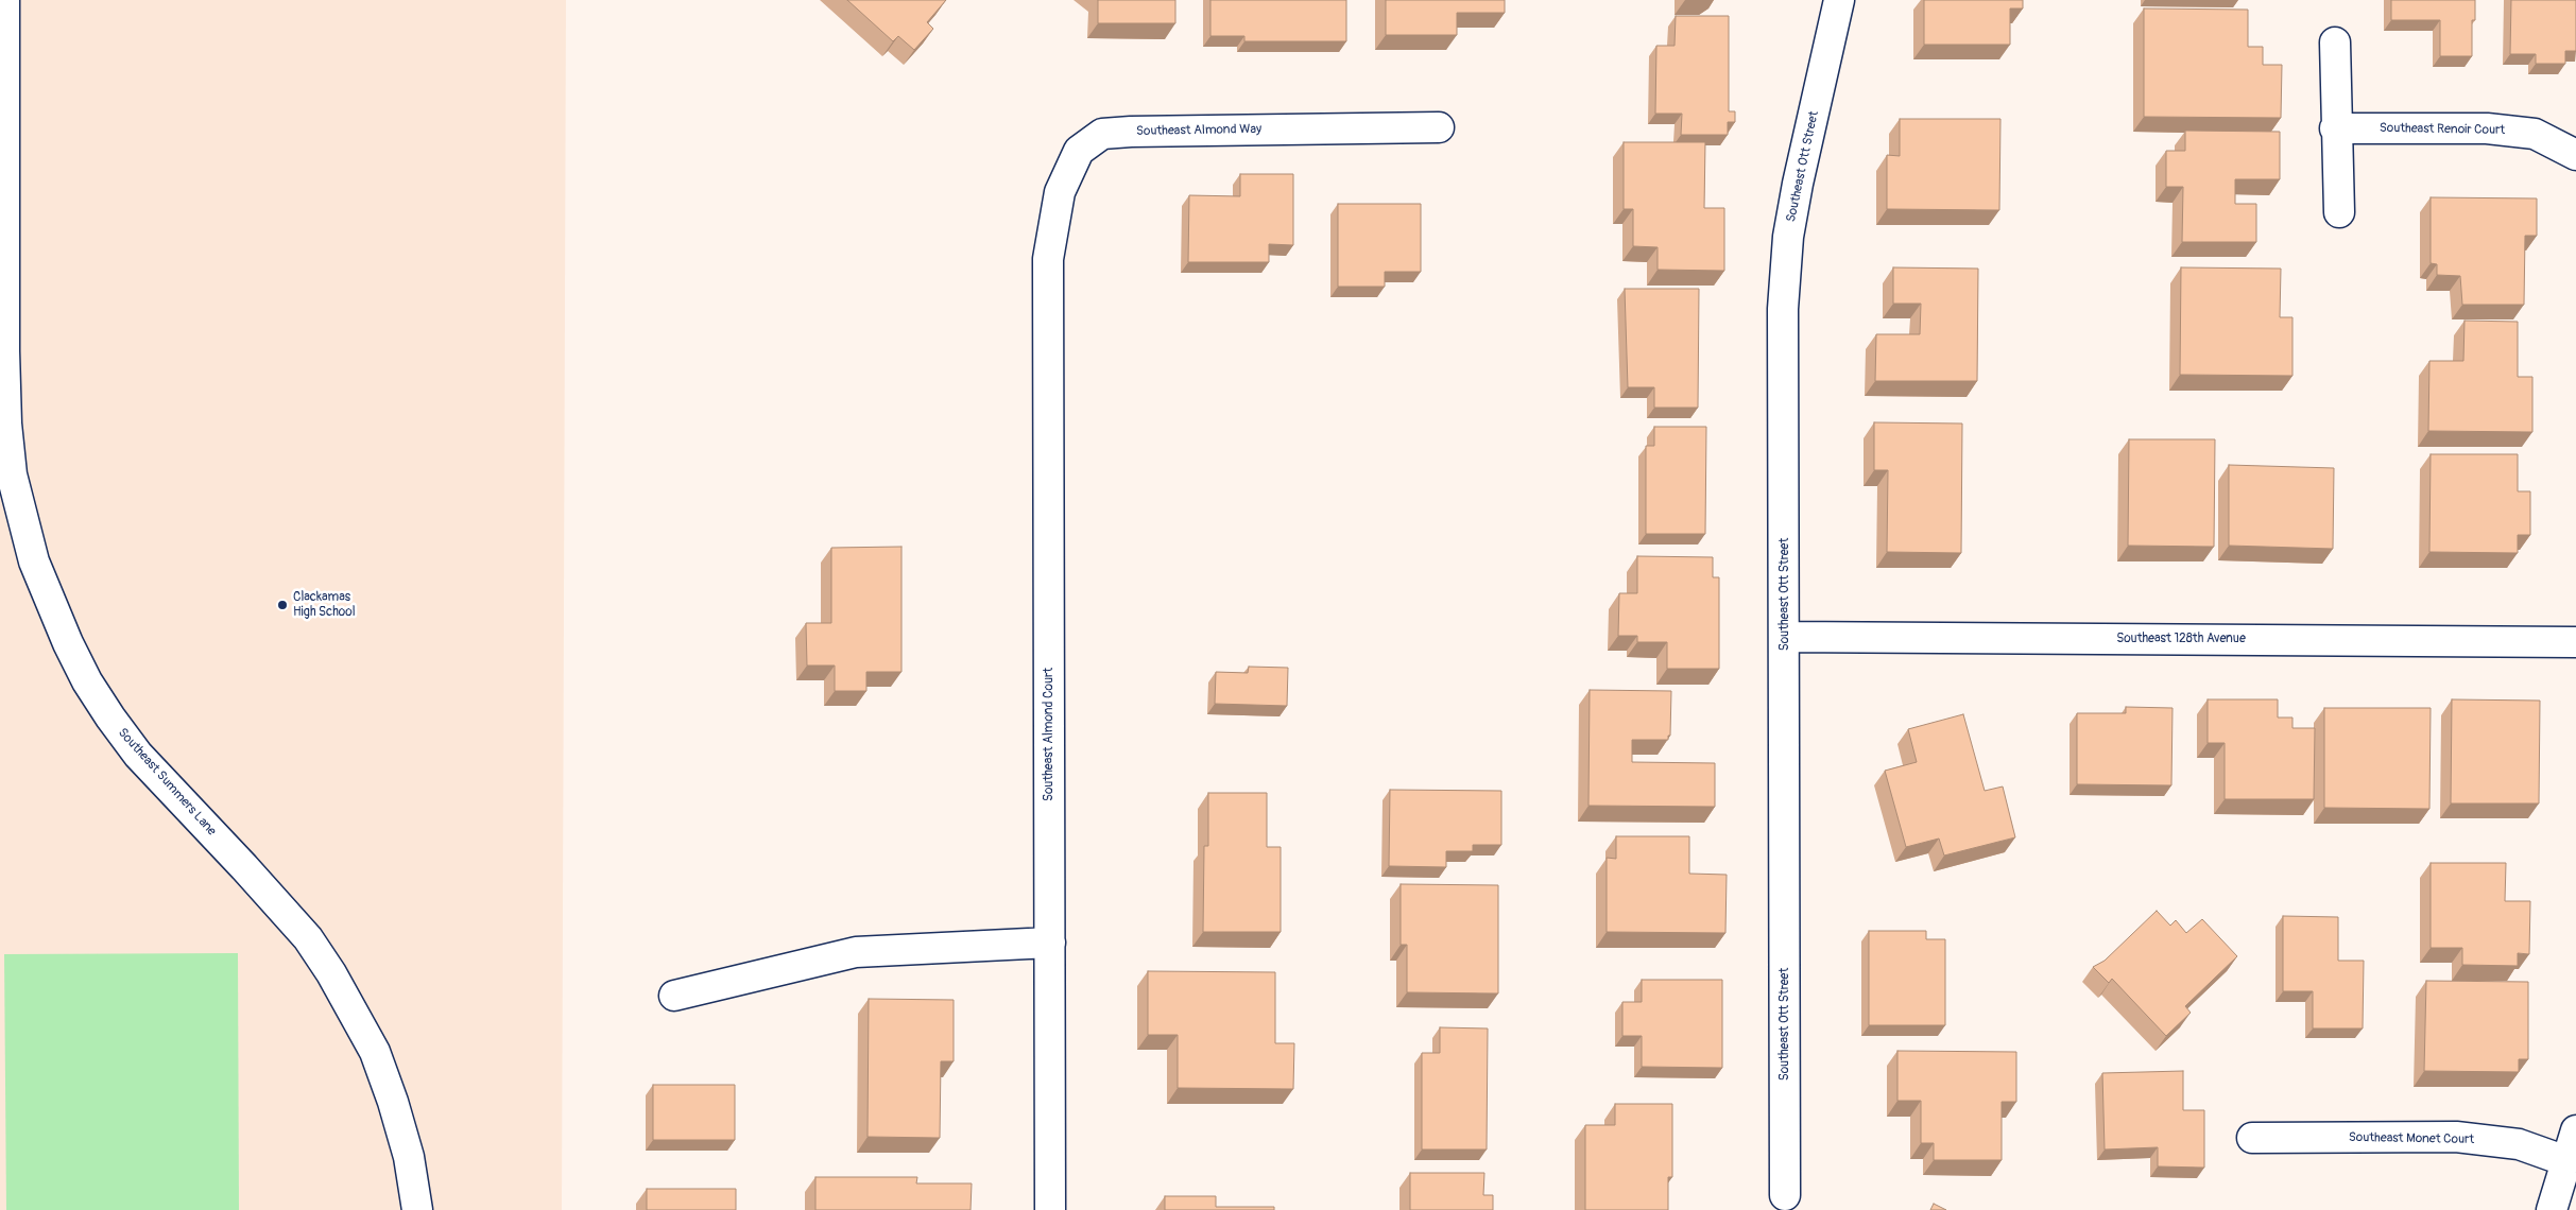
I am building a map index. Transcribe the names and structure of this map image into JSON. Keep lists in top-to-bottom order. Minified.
{"streets":{"street":["Southeast Renoir Court","Southeast Almond Way","Southeast Ott Street","Southeast 128th Avenue","Southeast Almond Court","Southeast Summers Lane","Southeast Monet Court"]},"crossings":[["Southeast Almond Way","Southeast Almond Court"],["Southeast Ott Street","Southeast 128th Avenue"]],"places":["Clackamas High School"]}
